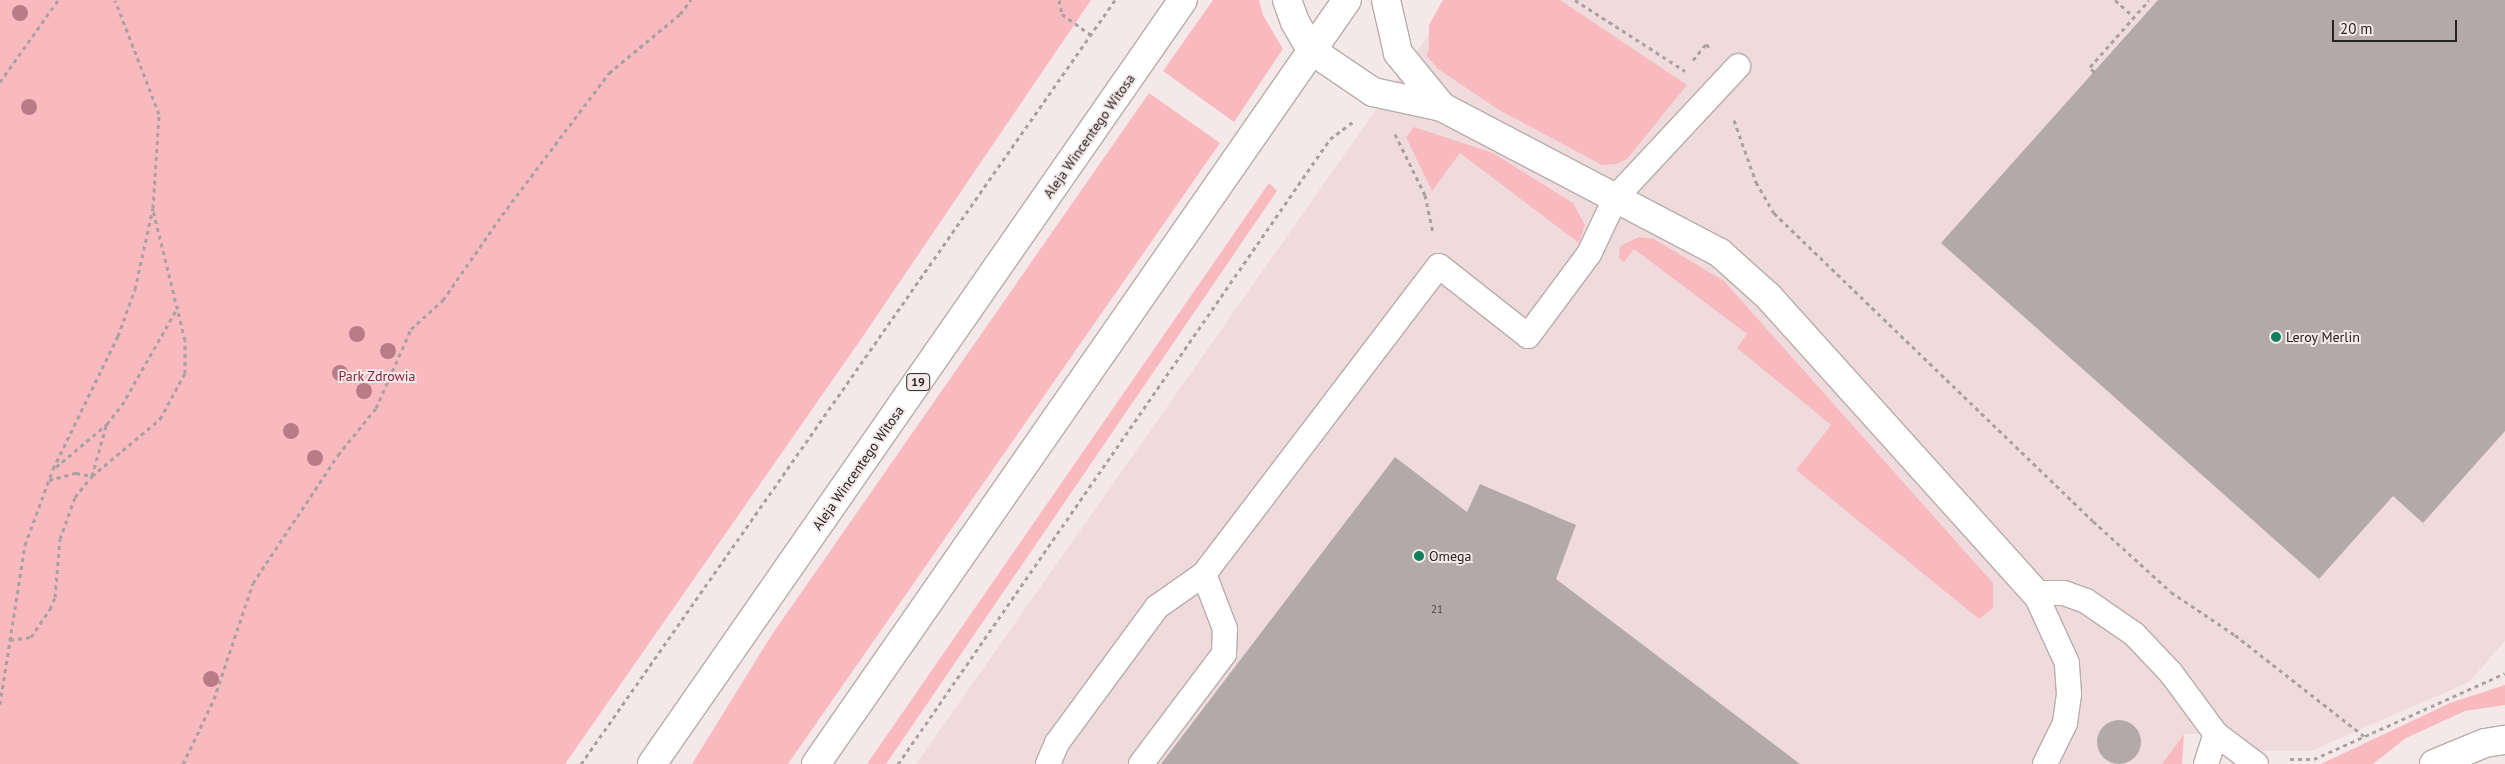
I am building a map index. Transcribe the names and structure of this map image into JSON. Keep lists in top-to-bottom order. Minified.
{"streets":{"main road":["Aleja Wincentego Witosa","19"]},"parks":["Park Zdrowia"],"places":["Leroy Merlin","Omega"],"house_numbers":["21"],"scale_bar":"20 m"}
